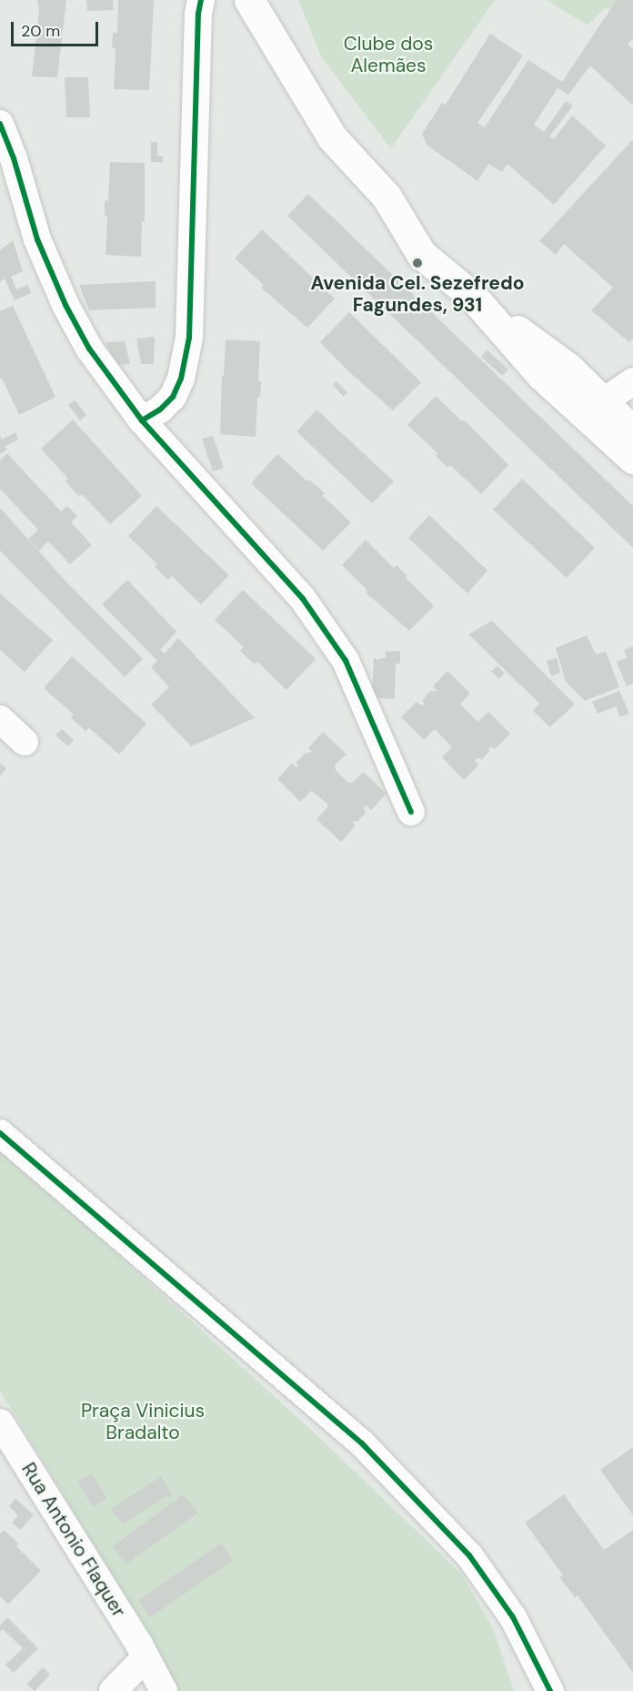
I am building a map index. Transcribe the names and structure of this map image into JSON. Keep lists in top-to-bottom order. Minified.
{"streets":{"street":["Rua Antonio Flaquer"]},"parks":["Clube dos Alemães","Praça Vinicius Bradalto"],"places":["Avenida Cel. Sezefredo Fagundes, 931"],"scale_bar":"20 m"}
